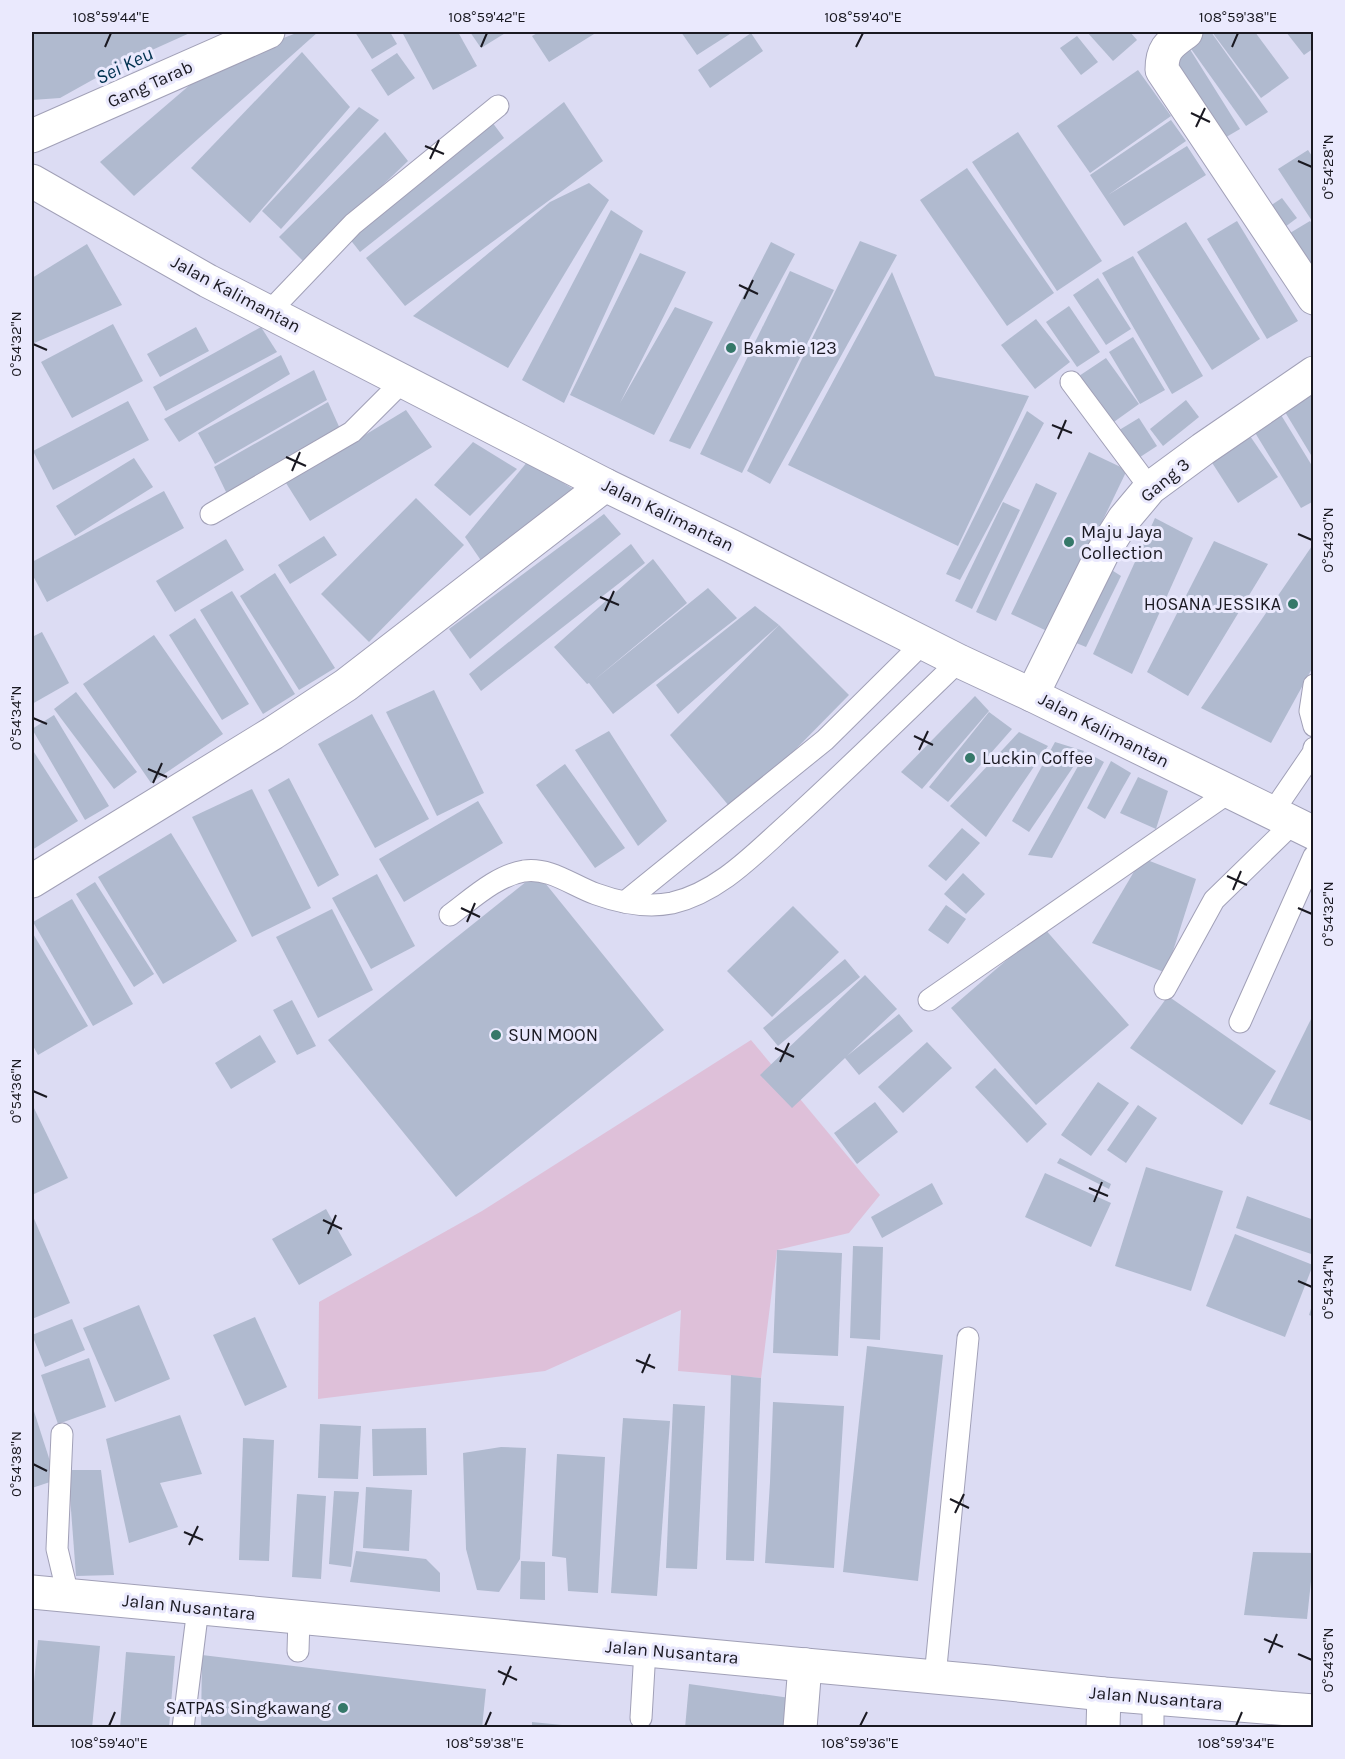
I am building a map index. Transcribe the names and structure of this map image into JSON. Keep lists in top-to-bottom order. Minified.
{"streets":{"street":["Gang Tarab","Jalan Kalimantan","Gang 3","Jalan Nusantara"]},"crossings":[["Jalan Kalimantan","Gang 3"]],"water":["Sei Keu"],"places":["Bakmie 123","Maju Jaya Collection","HOSANA JESSIKA","Luckin Coffee","SUN MOON","SATPAS Singkawang"],"coordinates":["108°59'44\"E","108°59'42\"E","108°59'40\"E","108°59'38\"E","0°54'28\"N","0°54'32\"N","0°54'30\"N","0°54'34\"N","0°54'36\"N","0°54'38\"N","108°59'36\"E","108°59'34\"E"]}
